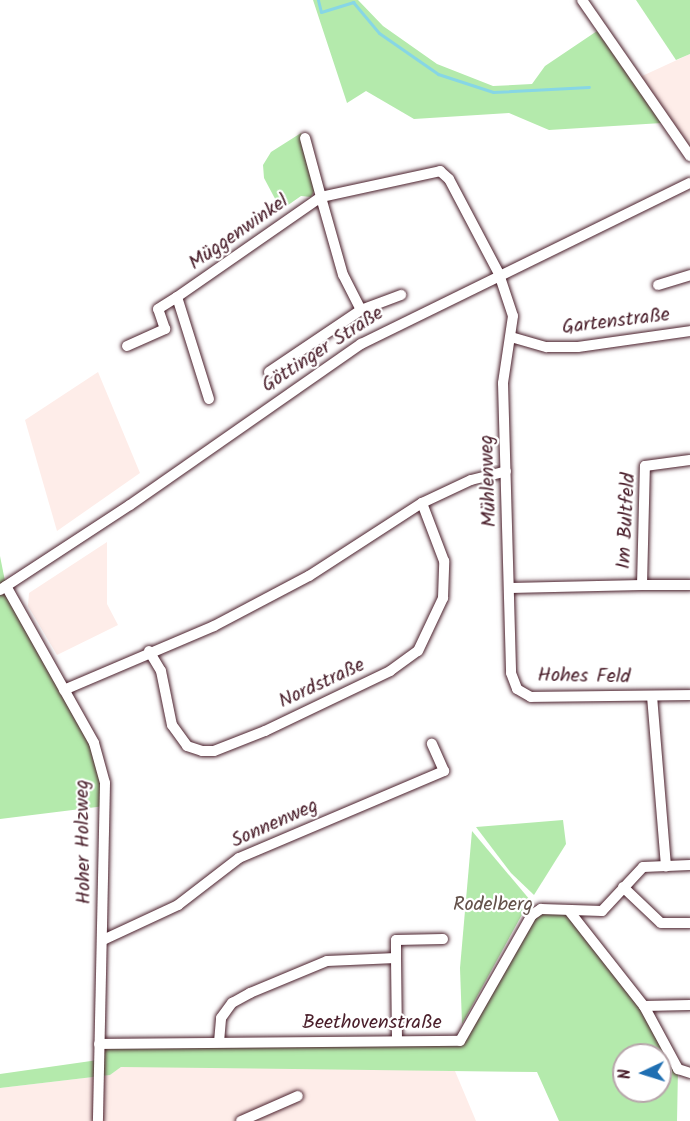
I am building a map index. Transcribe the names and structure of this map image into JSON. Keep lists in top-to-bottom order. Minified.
{"streets":{"street":["Müggenwinkel","Gartenstraße","Göttinger Straße","Mühlenweg","Im Bultfeld","Hohes Feld","Nordstraße","Sonnenweg","Hoher Holzweg","Beethovenstraße"]},"crossings":[["Müggenwinkel","Göttinger Straße"],["Müggenwinkel","Mühlenweg"],["Gartenstraße","Mühlenweg"],["Göttinger Straße","Mühlenweg"],["Göttinger Straße","Hoher Holzweg"],["Mühlenweg","Im Bultfeld"],["Mühlenweg","Hohes Feld"],["Hohes Feld","Beethovenstraße"],["Sonnenweg","Hoher Holzweg"],["Hoher Holzweg","Beethovenstraße"]],"parks":["Rodelberg"],"north":"left"}
